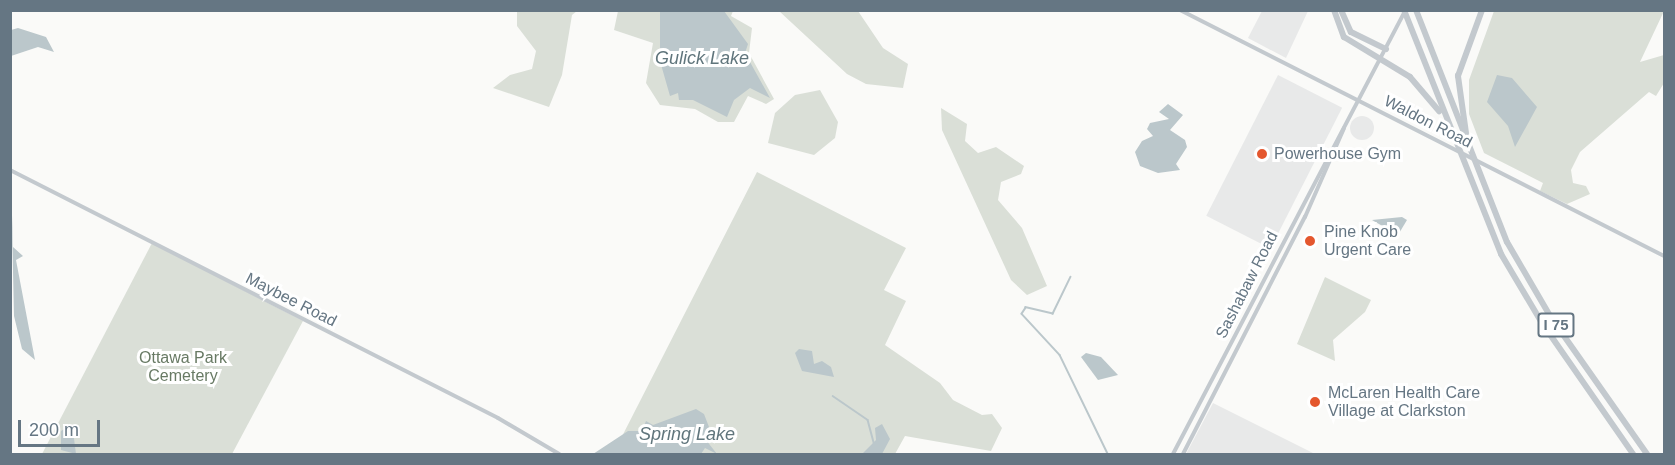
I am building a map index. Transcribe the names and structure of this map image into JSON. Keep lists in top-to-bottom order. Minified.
{"streets":{"highway":["I 75"],"main road":["Waldon Road","Sashabaw Road","Maybee Road"]},"crossings":[["Waldon Road","Sashabaw Road"],["Sashabaw Road","I 75"]],"water":["Gulick Lake","Spring Lake"],"parks":["Ottawa Park Cemetery"],"places":["Powerhouse Gym","Pine Knob Urgent Care","McLaren Health Care Village at Clarkston"],"scale_bar":"200 m"}
